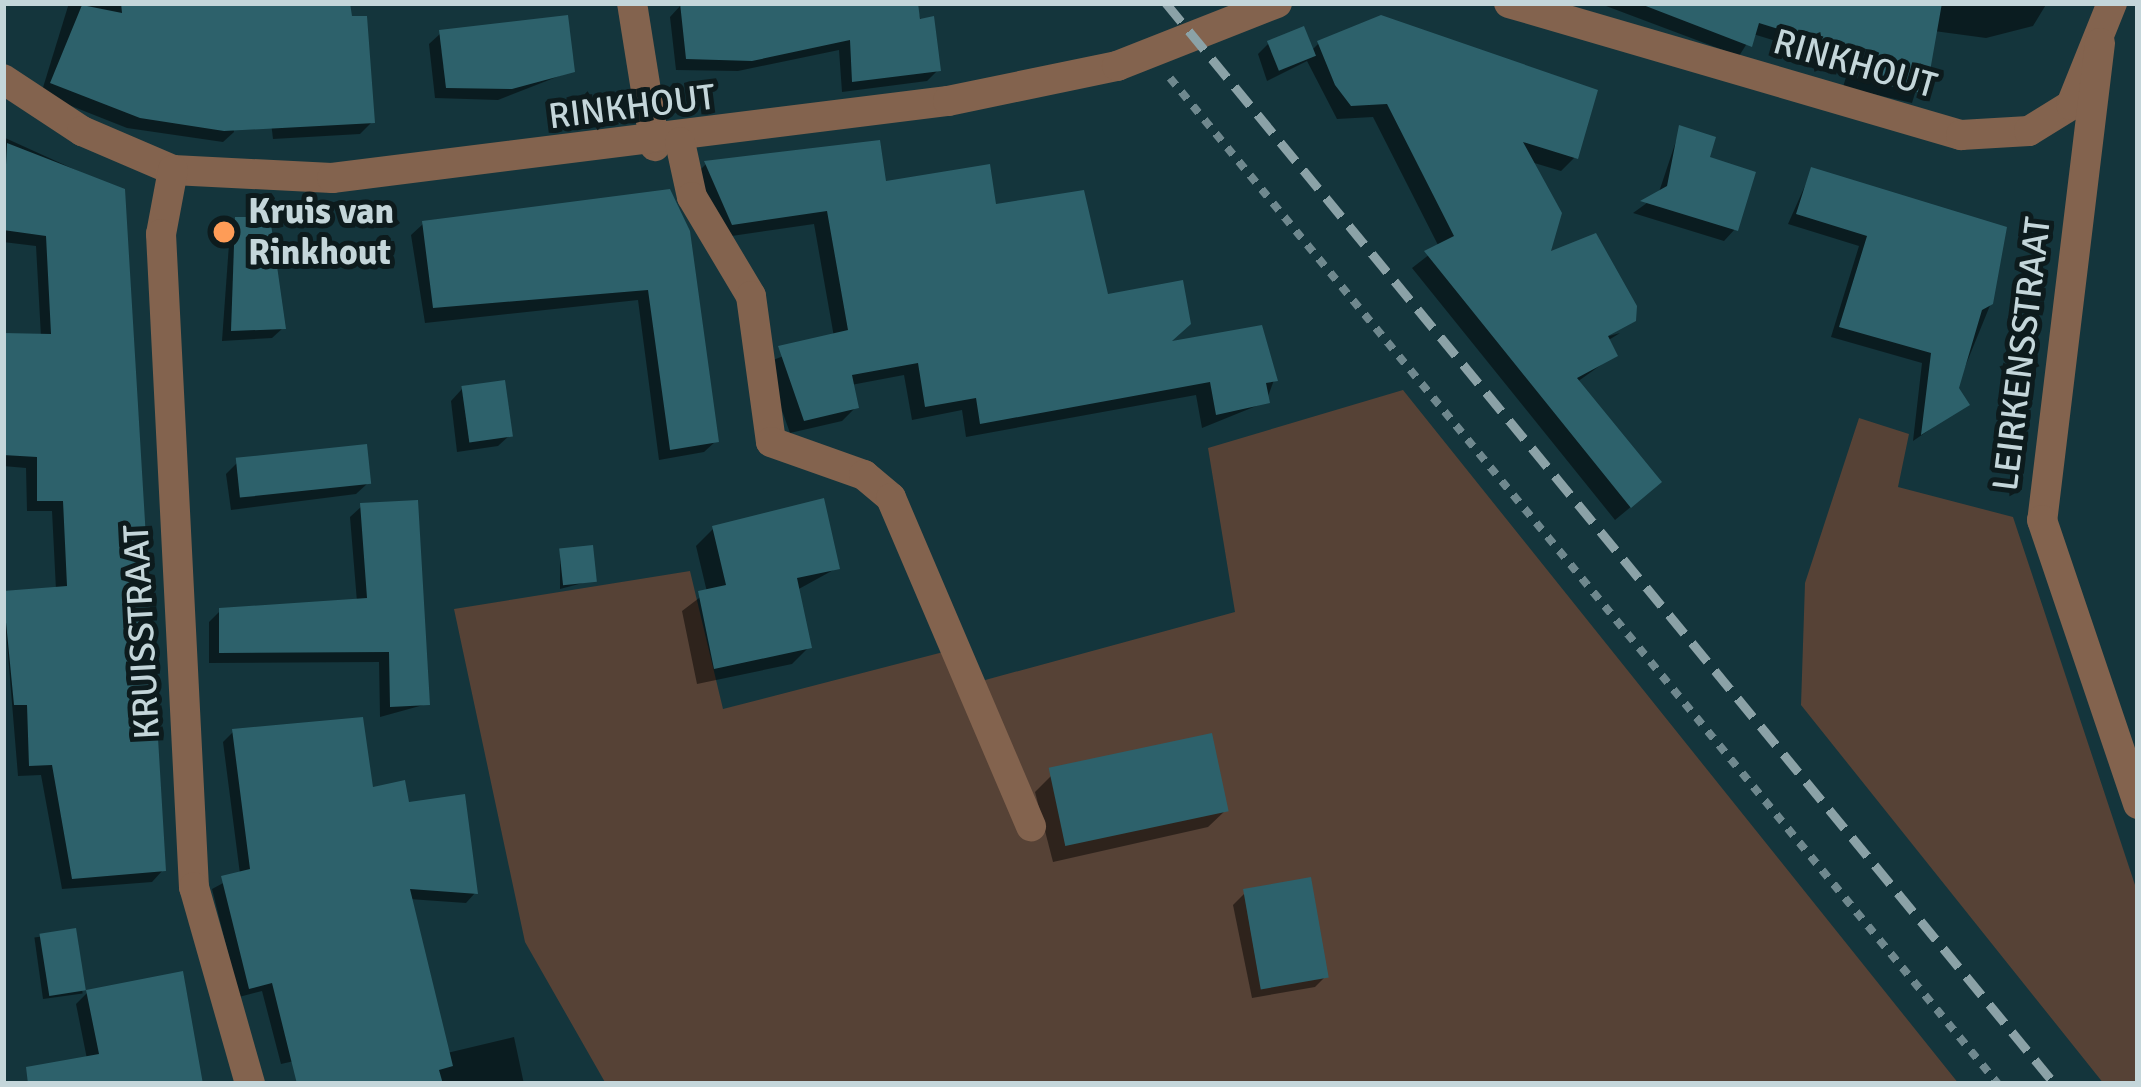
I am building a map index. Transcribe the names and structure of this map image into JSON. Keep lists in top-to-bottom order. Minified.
{"streets":{"street":["RINKHOUT","LEIRKENSSTRAAT","KRUISSTRAAT"]},"crossings":[["RINKHOUT","LEIRKENSSTRAAT"],["RINKHOUT","KRUISSTRAAT"]],"places":["Kruis van Rinkhout"]}
